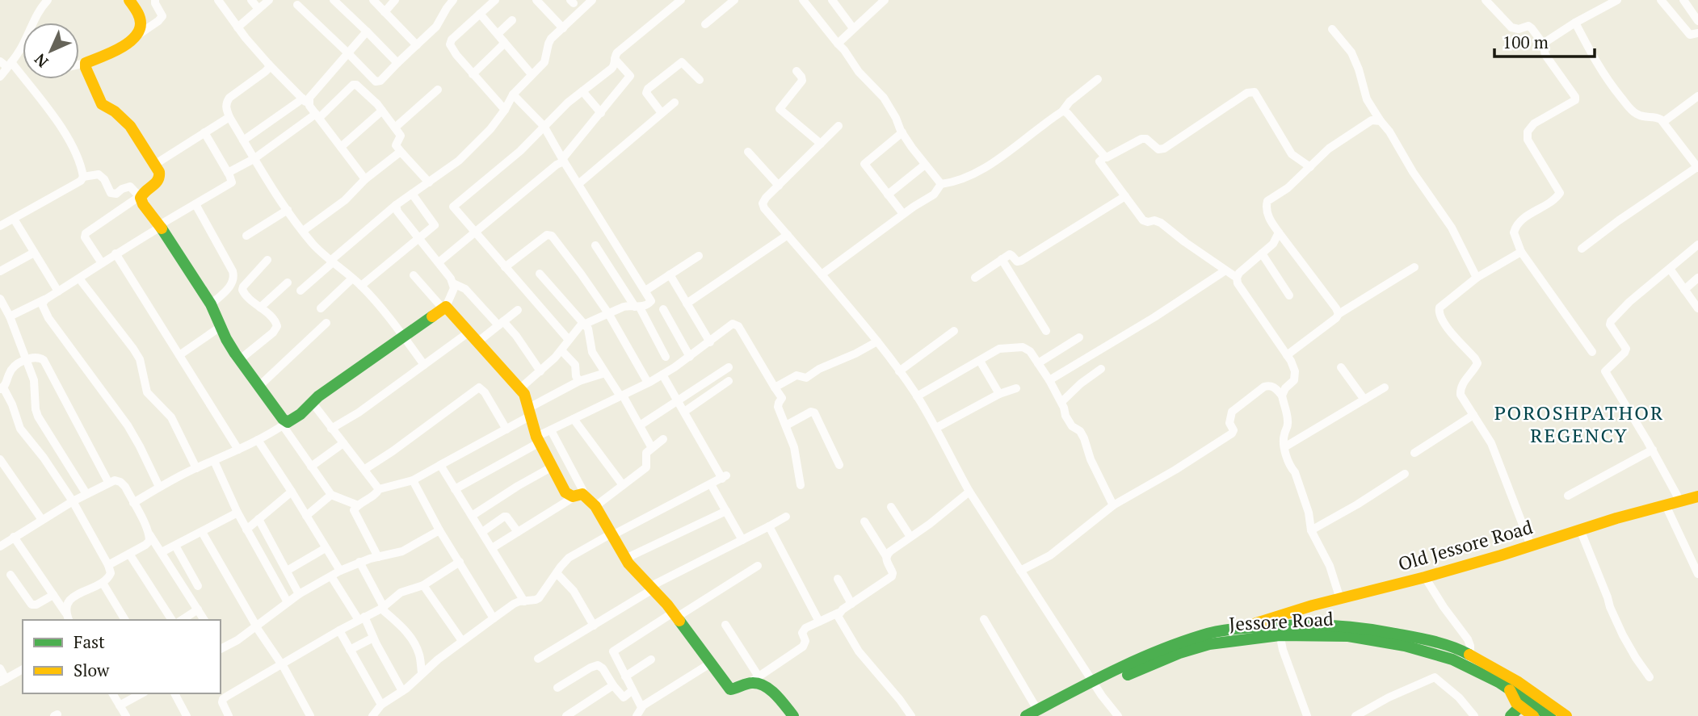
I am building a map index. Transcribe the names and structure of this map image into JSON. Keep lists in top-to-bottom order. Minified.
{"streets":{"main road":["Old Jessore Road","Jessore Road"]},"crossings":[["Old Jessore Road","Jessore Road"]],"districts":["POROSHPATHOR REGENCY"],"legend":["Fast","Slow"],"scale_bar":"100 m","north":"bottom left"}
